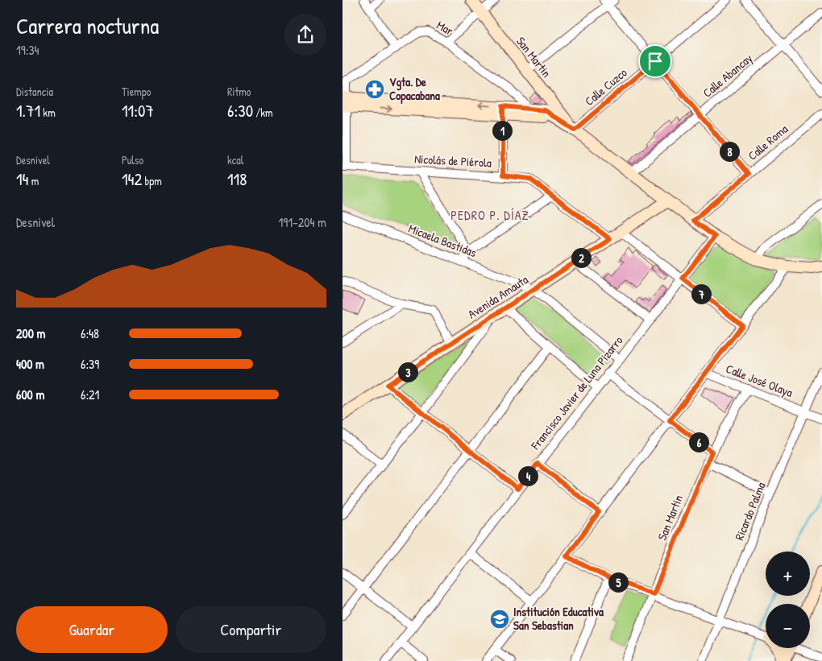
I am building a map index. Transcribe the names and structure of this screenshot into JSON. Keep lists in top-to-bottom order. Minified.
{"streets":{"main road":["San Martin","Avenida Amauta"],"street":["Mar","Calle Abancay","Calle Cuzco","Calle Roma","Nicolás de Piérola","Micaela Bastidas","Calle José Olaya","Francisco Javier de Luna Pizarro","Ricardo Palma"]},"crossings":[["San Martin","Calle Cuzco"],["San Martin","Calle José Olaya"],["Nicolás de Piérola","Avenida Amauta"],["Micaela Bastidas","Avenida Amauta"],["Micaela Bastidas","Francisco Javier de Luna Pizarro"],["Calle José Olaya","Ricardo Palma"]],"districts":["PEDRO P. DÍAZ"],"places":{"pharmacy":["Vgta. De Copacabana"],"school or university":["Institución Educativa San Sebastian"]},"page":{"heading":["Carrera nocturna","19:34"],"stats":[["Distancia","1.71 km"],["Tiempo","11:07"],["Ritmo","6:30 /km"],["Desnivel","14 m"],["Pulso","142 bpm"],["kcal","118"]],"pins":["1","8","2","7","3","6","4","5"],"chart":["Desnivel","191–204 m"],"list":[{"name":"200 m","note":"6:48"},{"name":"400 m","note":"6:39"},{"name":"600 m","note":"6:21"}],"map_buttons":["+","−"],"buttons":["Guardar","Compartir"]}}
